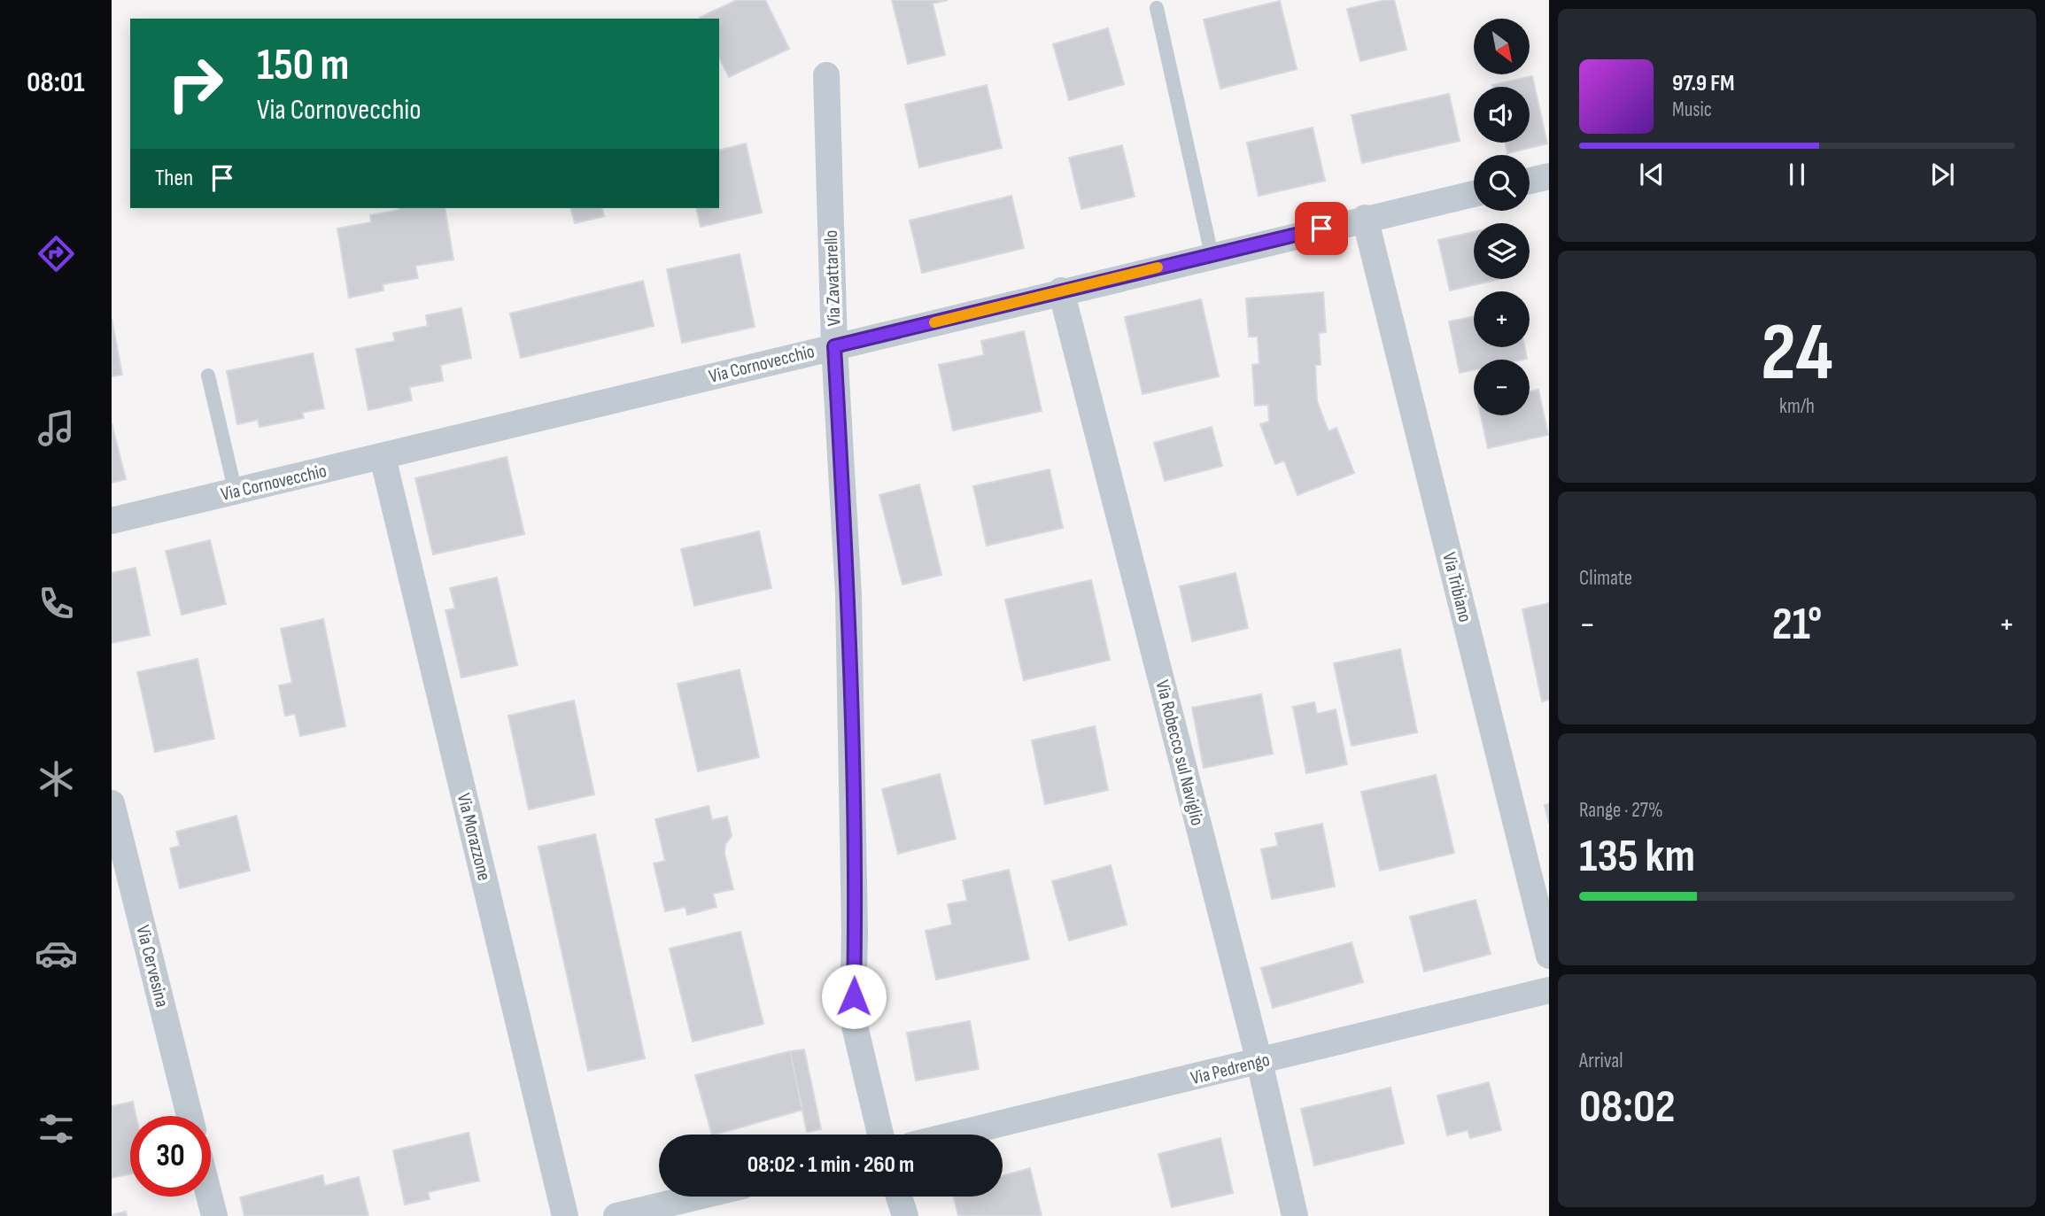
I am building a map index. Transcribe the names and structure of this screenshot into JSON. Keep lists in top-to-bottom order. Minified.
{"streets":{"street":["Via Zavattarello","Via Cornovecchio","Via Tribiano","Via Robecco sul Naviglio","Via Morazzone","Via Cervesina","Via Pedrengo"]},"crossings":[["Via Zavattarello","Via Cornovecchio"],["Via Cornovecchio","Via Tribiano"],["Via Cornovecchio","Via Robecco sul Naviglio"],["Via Cornovecchio","Via Morazzone"],["Via Robecco sul Naviglio","Via Pedrengo"]],"north":"bottom right","page":{"tabs":"08:01","map_buttons":["+","−"],"turn":["150 m","Via Cornovecchio"],"song":["97.9 FM","Music"],"then":"Then","tile":[["24","km/h"],"Climate",["Range · 27%","135 km"],["Arrival","08:02"]],"heat":["−","21°","+"],"limit":"30","trip":"08:02 · 1 min · 260 m"}}
